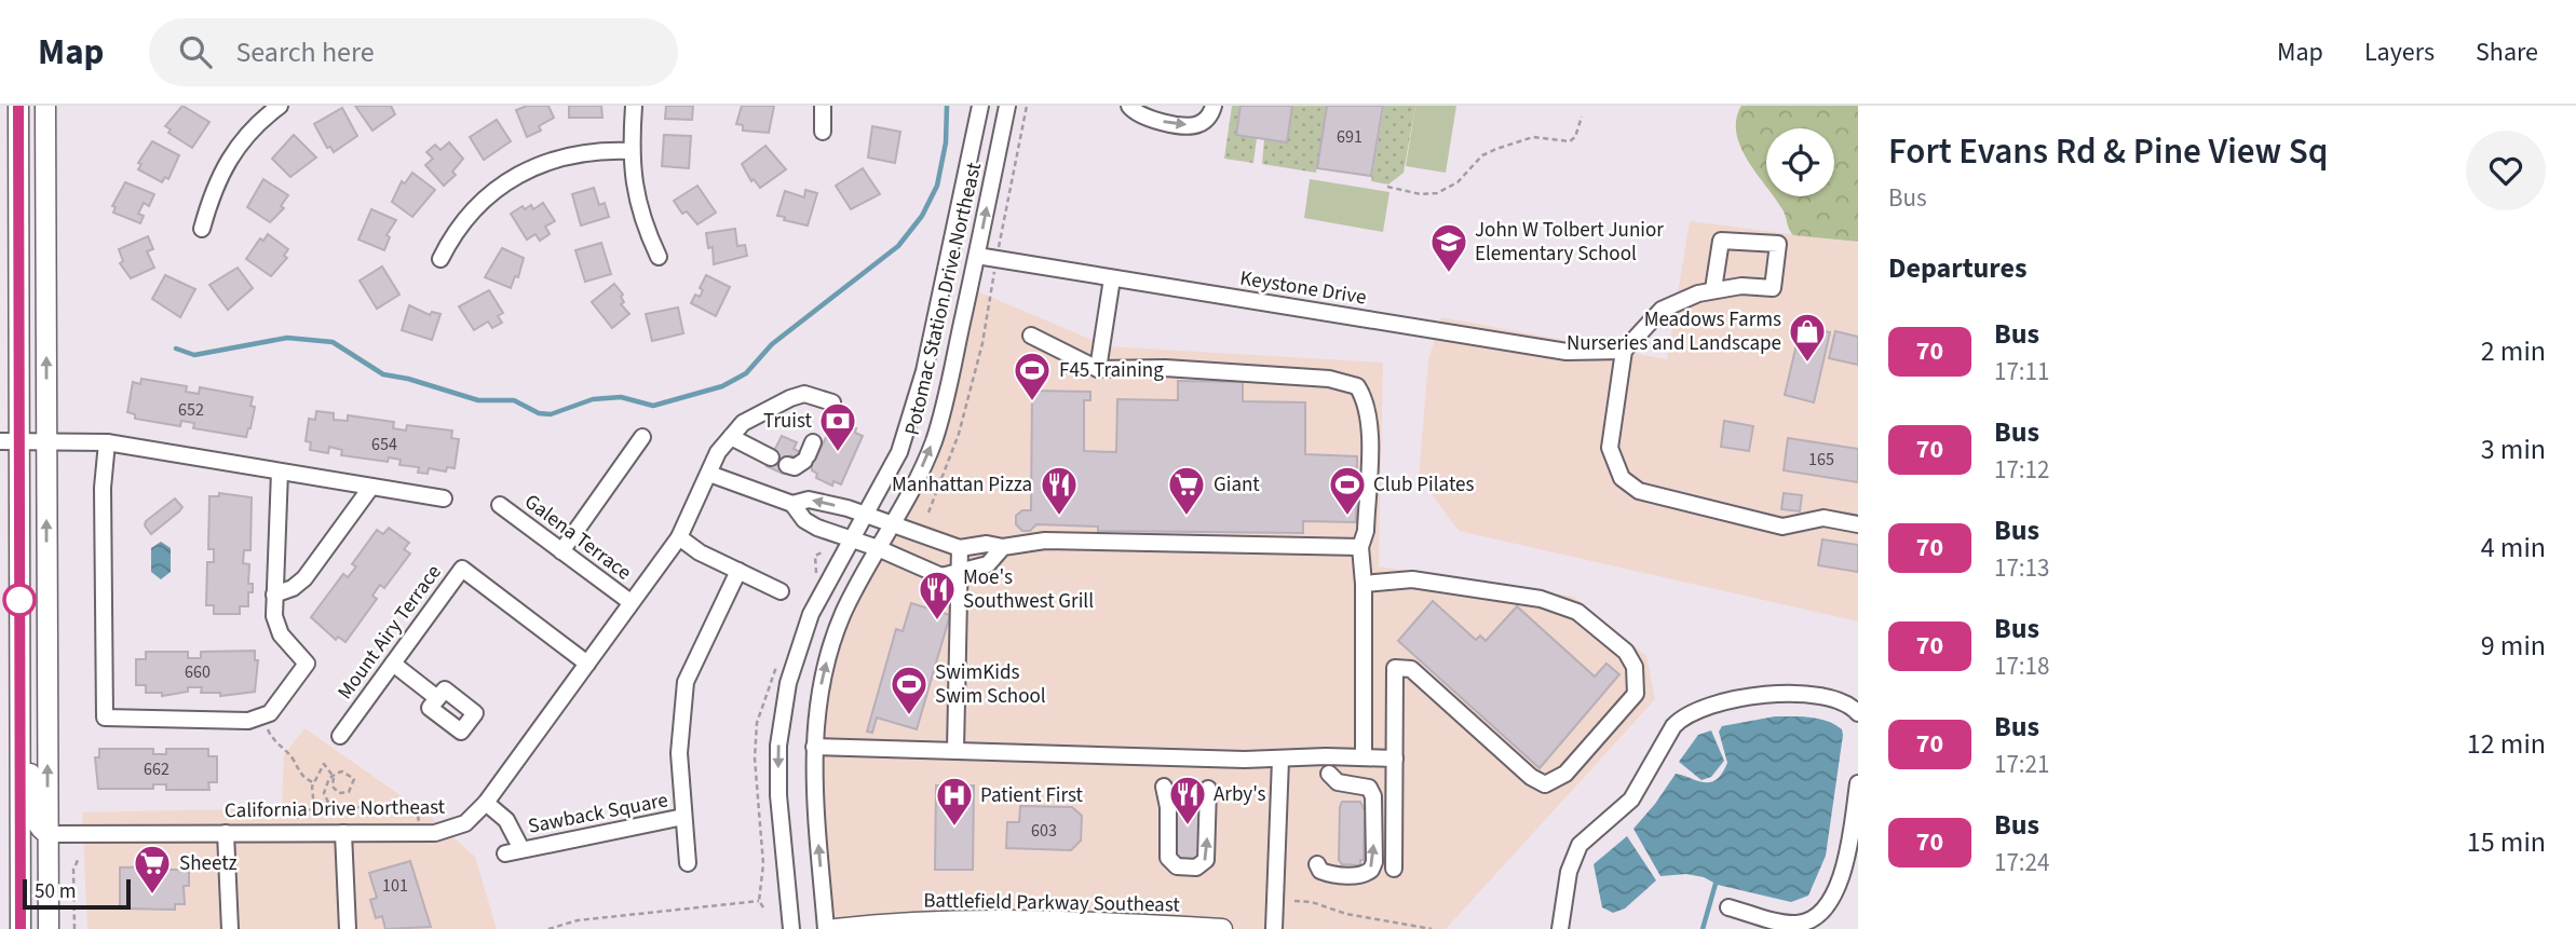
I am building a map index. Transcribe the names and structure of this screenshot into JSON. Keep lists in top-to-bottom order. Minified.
{"streets":{"main road":["Battlefield Parkway Southeast"],"street":["Keystone Drive","Potomac Station Drive Northeast","Galena Terrace","Mount Airy Terrace","California Drive Northeast","Sawback Square"]},"crossings":[["Keystone Drive","Potomac Station Drive Northeast"],["Galena Terrace","California Drive Northeast"],["Mount Airy Terrace","California Drive Northeast"],["California Drive Northeast","Sawback Square"]],"places":{"school or university":["John W Tolbert Junior Elementary School"],"shop":["Meadows Farms Nurseries and Landscape"],"sports":["F45 Training","Club Pilates","SwimKids Swim School"],"bank":["Truist"],"restaurant":["Manhattan Pizza","Moe's Southwest Grill","Arby's"],"supermarket":["Giant","Sheetz"],"hospital":["Patient First"]},"lines":["bus line 70"],"house_numbers":["691","652","654","165","660","662","603","101"],"scale_bar":"50 m","page":{"header":"Map","search":"Search here","nav":["Map","Layers","Share"],"heading":[["Fort Evans Rd & Pine View Sq","Bus"],"Departures"],"list":[{"mark":"70","name":"Bus","note":"17:11","value":"2 min"},{"mark":"70","name":"Bus","note":"17:12","value":"3 min"},{"mark":"70","name":"Bus","note":"17:13","value":"4 min"},{"mark":"70","name":"Bus","note":"17:18","value":"9 min"},{"mark":"70","name":"Bus","note":"17:21","value":"12 min"},{"mark":"70","name":"Bus","note":"17:24","value":"15 min"}],"scale":"50 m"}}
